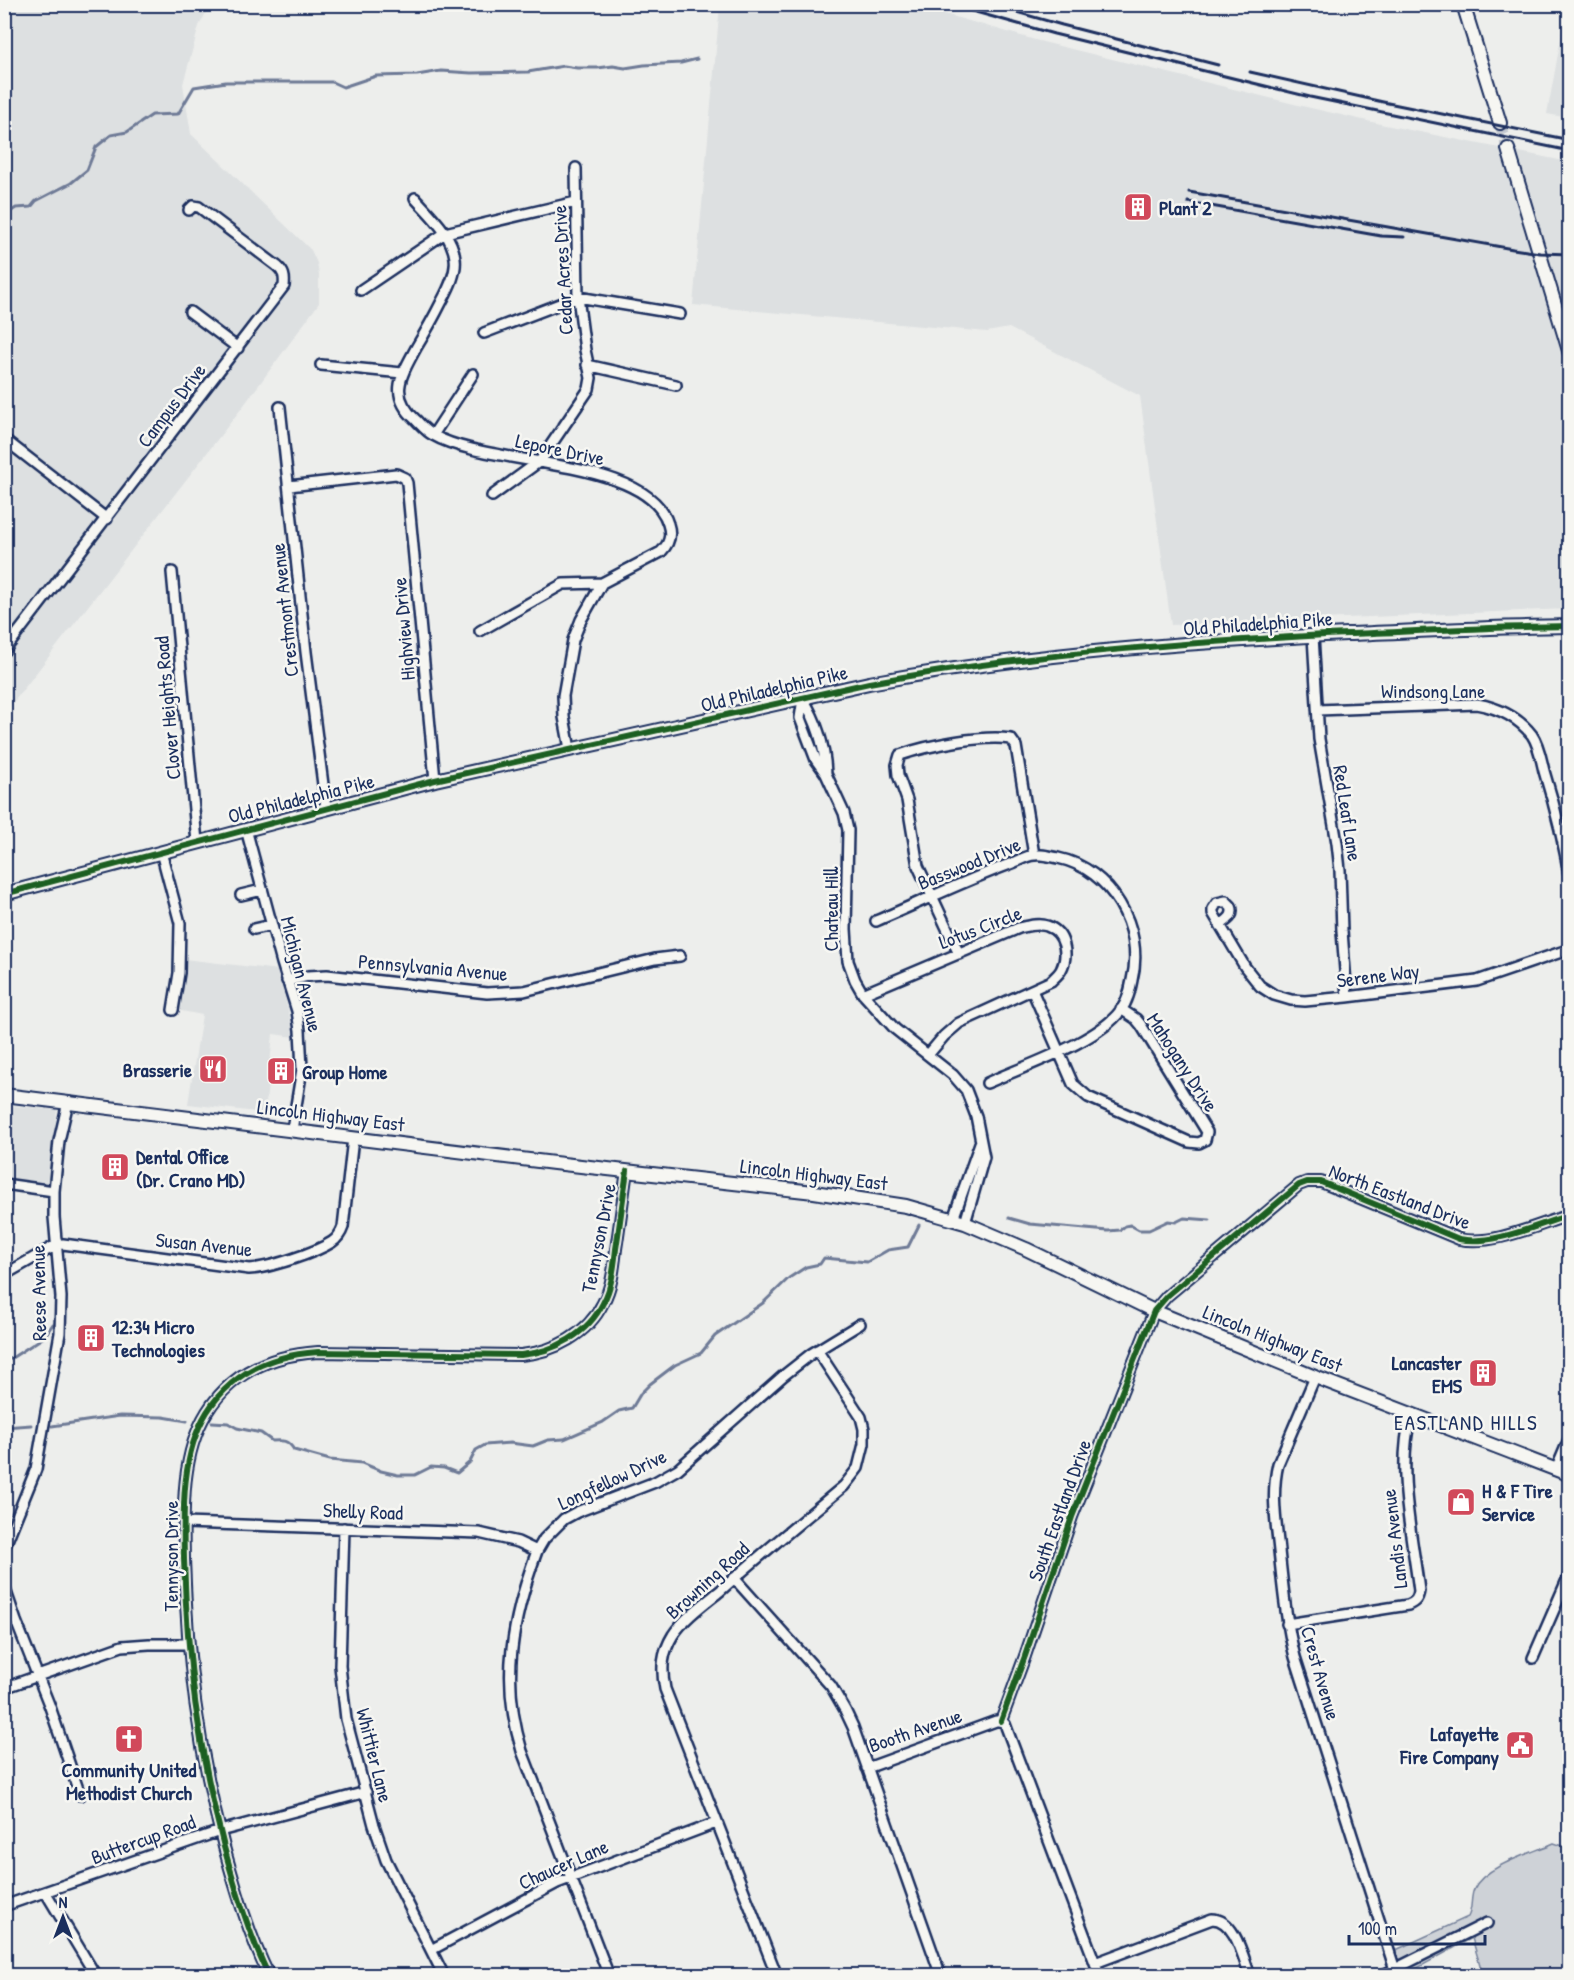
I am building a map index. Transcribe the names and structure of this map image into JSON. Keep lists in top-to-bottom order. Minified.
{"streets":{"main road":["Old Philadelphia Pike","Lincoln Highway East"],"street":["Cedar Acres Drive","Campus Drive","Lepore Drive","Crestmont Avenue","Highview Drive","Windsong Lane","Clover Heights Road","Red Leaf Lane","Basswood Drive","Chateau Hill","Lotus Circle","Pennsylvania Avenue","Michigan Avenue","Serene Way","Mahogany Drive","North Eastland Drive","Tennyson Drive","Susan Avenue","Reese Avenue","Longfellow Drive","South Eastland Drive","Shelly Road","Landis Avenue","Browning Road","Crest Avenue","Booth Avenue","Whittier Lane","Buttercup Road","Chaucer Lane"]},"crossings":[["Cedar Acres Drive","Lepore Drive"],["Crestmont Avenue","Old Philadelphia Pike"],["Crestmont Avenue","Highview Drive"],["Old Philadelphia Pike","Highview Drive"],["Old Philadelphia Pike","Clover Heights Road"],["Old Philadelphia Pike","Red Leaf Lane"],["Old Philadelphia Pike","Chateau Hill"],["Old Philadelphia Pike","Michigan Avenue"],["Windsong Lane","Red Leaf Lane"],["Red Leaf Lane","Serene Way"],["Basswood Drive","Mahogany Drive"],["Chateau Hill","Lotus Circle"],["Chateau Hill","Lincoln Highway East"],["Lotus Circle","Mahogany Drive"],["Pennsylvania Avenue","Michigan Avenue"],["Michigan Avenue","Lincoln Highway East"],["Lincoln Highway East","North Eastland Drive"],["Lincoln Highway East","Tennyson Drive"],["Lincoln Highway East","Susan Avenue"],["Lincoln Highway East","Reese Avenue"],["Lincoln Highway East","South Eastland Drive"],["Lincoln Highway East","Landis Avenue"],["Lincoln Highway East","Crest Avenue"],["North Eastland Drive","South Eastland Drive"],["Tennyson Drive","Shelly Road"],["Tennyson Drive","Buttercup Road"],["Susan Avenue","Reese Avenue"],["Longfellow Drive","Shelly Road"],["Longfellow Drive","Browning Road"],["Longfellow Drive","Chaucer Lane"],["South Eastland Drive","Booth Avenue"],["Shelly Road","Whittier Lane"],["Landis Avenue","Crest Avenue"],["Browning Road","Booth Avenue"],["Browning Road","Chaucer Lane"],["Whittier Lane","Buttercup Road"],["Whittier Lane","Chaucer Lane"]],"districts":["EASTLAND HILLS"],"places":{"building":["Plant 2","Group Home","Dental Office (Dr. Crano MD)","12:34 Micro Technologies","Lancaster EMS"],"restaurant":["Brasserie"],"shop":["H & F Tire Service"],"church":["Community United Methodist Church"],"public building":["Lafayette Fire Company"]},"scale_bar":"100 m","north":"top"}
